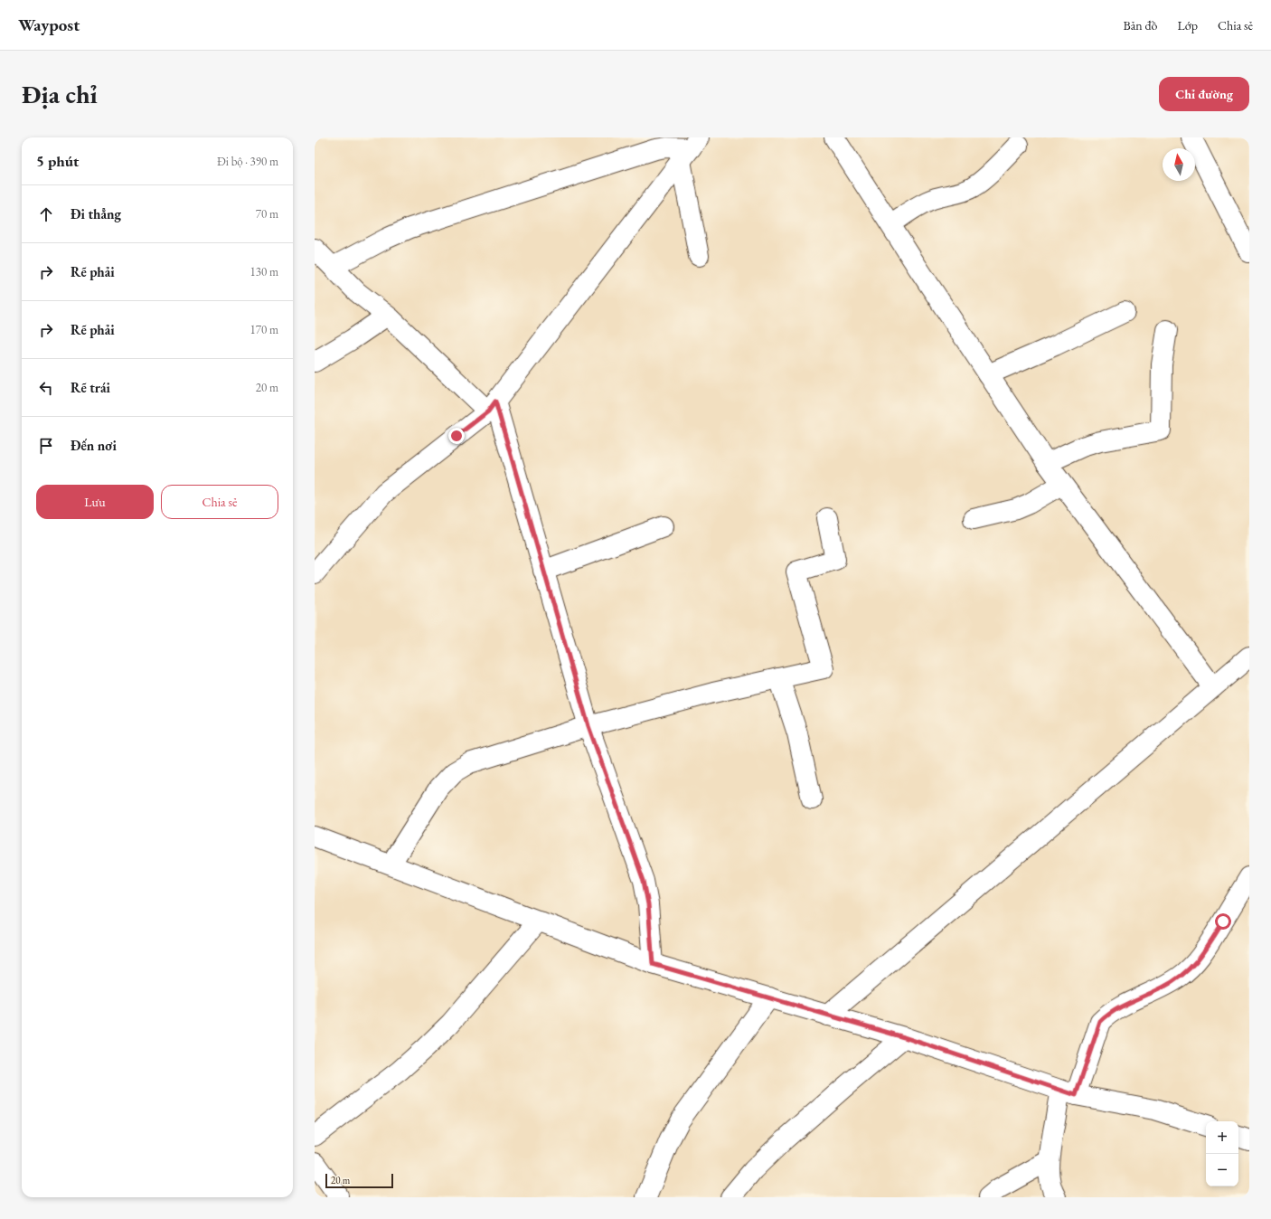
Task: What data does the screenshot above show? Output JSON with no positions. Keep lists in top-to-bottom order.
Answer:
{
  "scale_bar": "20 m",
  "north": "top",
  "page": {
    "header": "Waypost",
    "nav": ["Bản đồ", "Lớp", "Chia sẻ"],
    "buttons": [
      "Chỉ đường",
      ["Lưu", "Chia sẻ"]
    ],
    "title": "Địa chỉ",
    "heading": ["5 phút", "Đi bộ · 390 m"],
    "list": [
      ["Đi thẳng", "70 m"],
      ["Rẽ phải", "130 m"],
      ["Rẽ phải", "170 m"],
      ["Rẽ trái", "20 m"],
      "Đến nơi"
    ],
    "map_buttons": ["+", "−"],
    "scale": "20 m"
  }
}
